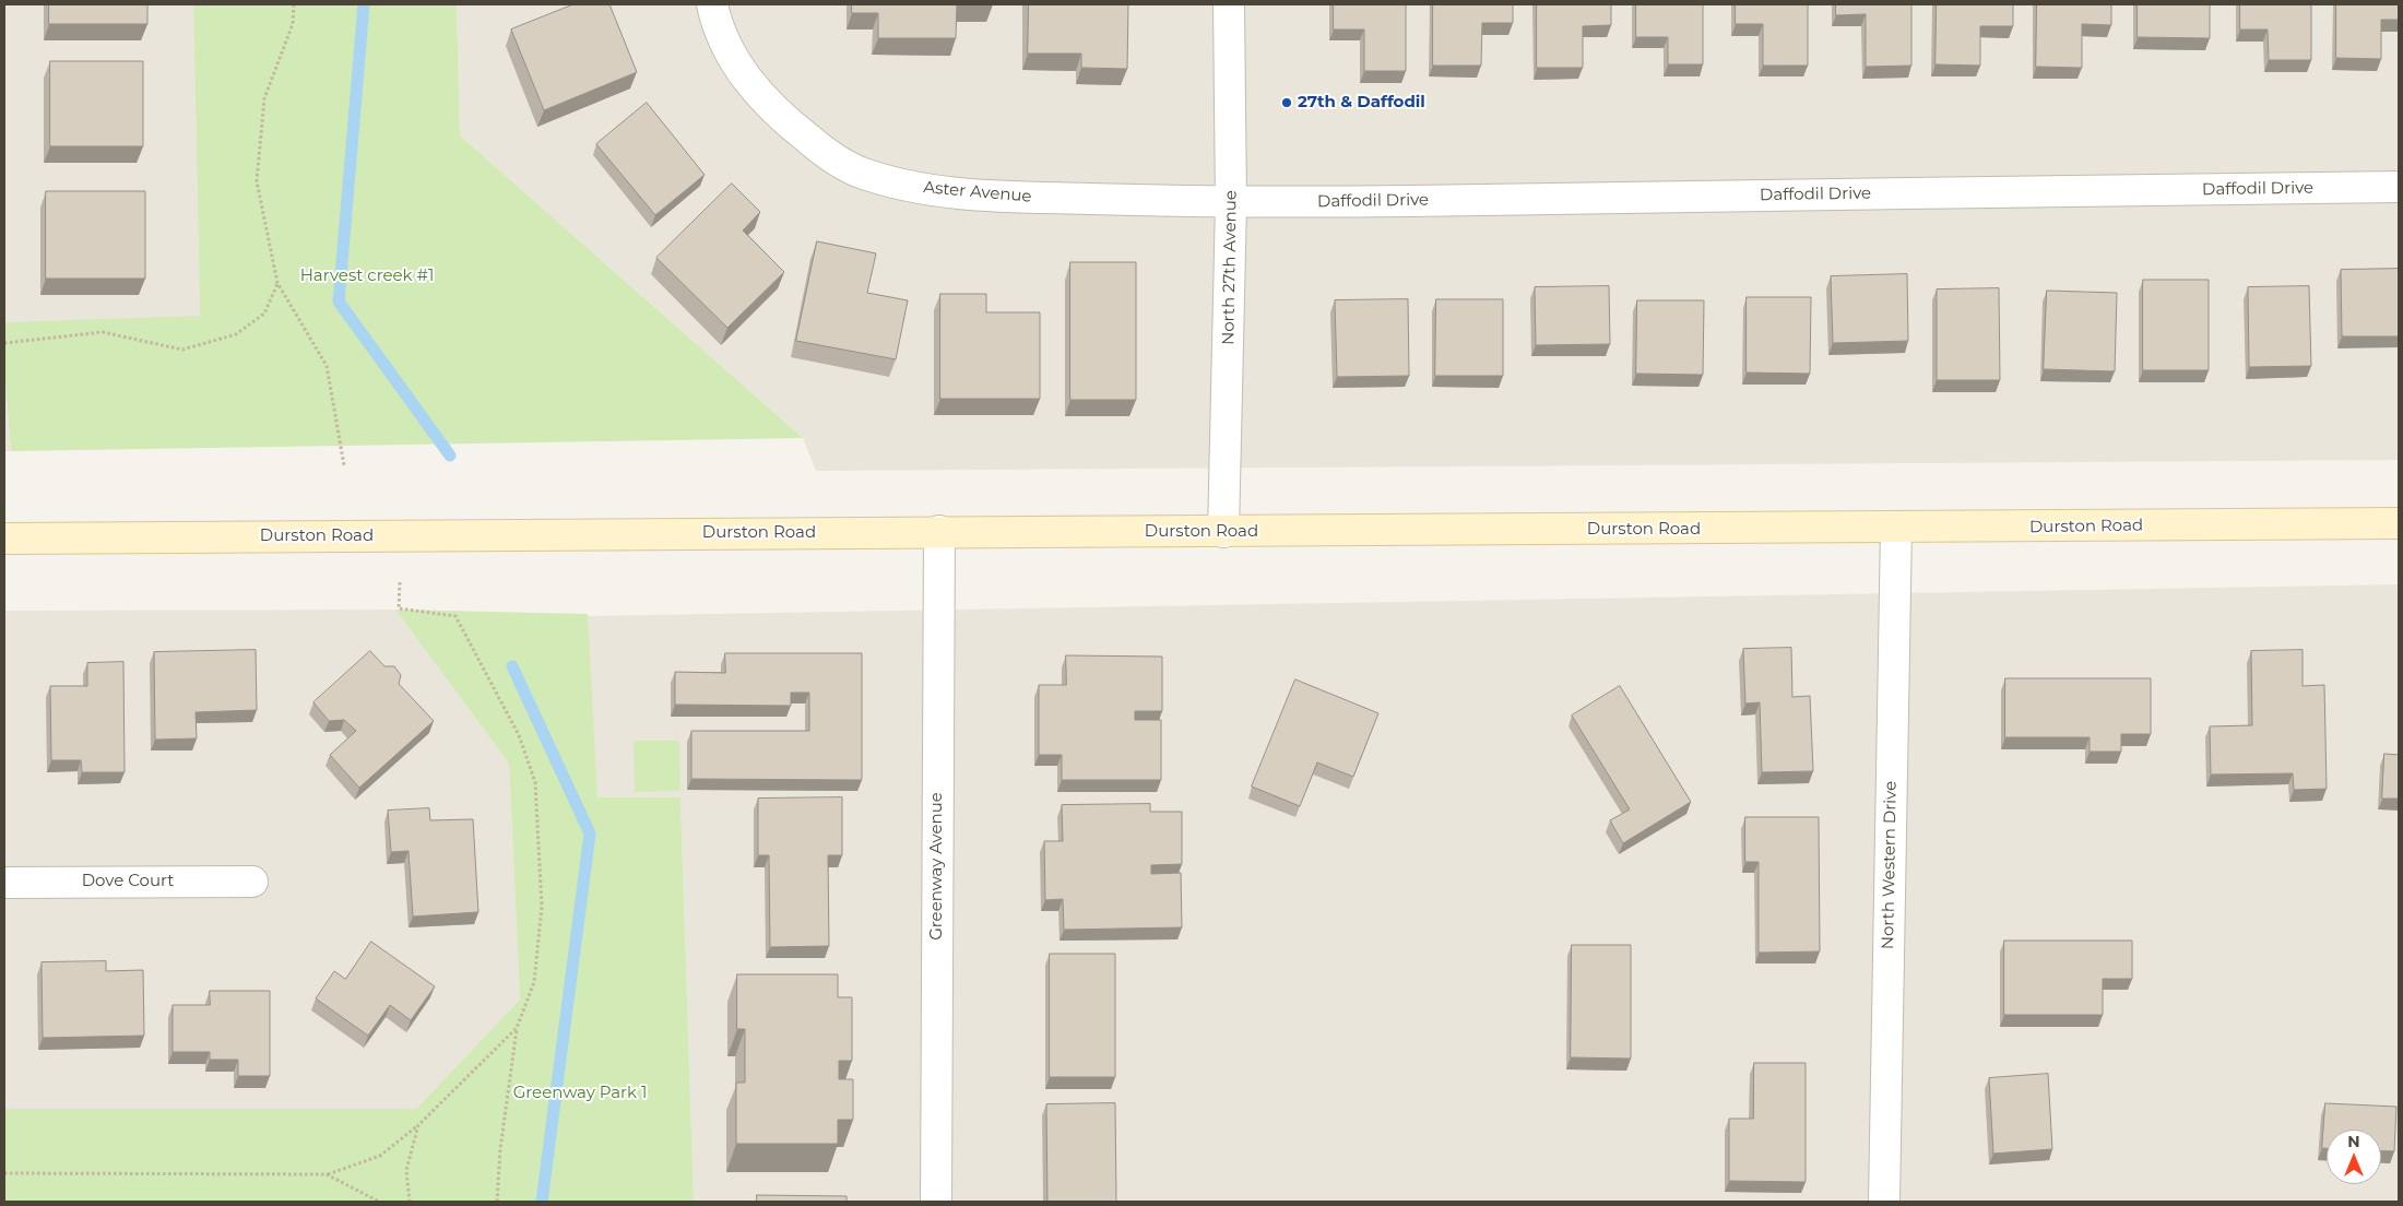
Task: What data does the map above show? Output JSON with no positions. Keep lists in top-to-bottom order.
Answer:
{
  "streets": {
    "main road": ["Durston Road"],
    "street": [
      "Daffodil Drive",
      "Aster Avenue",
      "North 27th Avenue",
      "North Western Drive",
      "Greenway Avenue",
      "Dove Court"
    ]
  },
  "crossings": [
    ["Daffodil Drive", "Aster Avenue"],
    ["Daffodil Drive", "North 27th Avenue"],
    ["Aster Avenue", "North 27th Avenue"],
    ["North 27th Avenue", "Durston Road"],
    ["Durston Road", "North Western Drive"],
    ["Durston Road", "Greenway Avenue"]
  ],
  "parks": ["Harvest creek #1", "Greenway Park 1"],
  "places": ["27th & Daffodil"],
  "north": "top"
}
